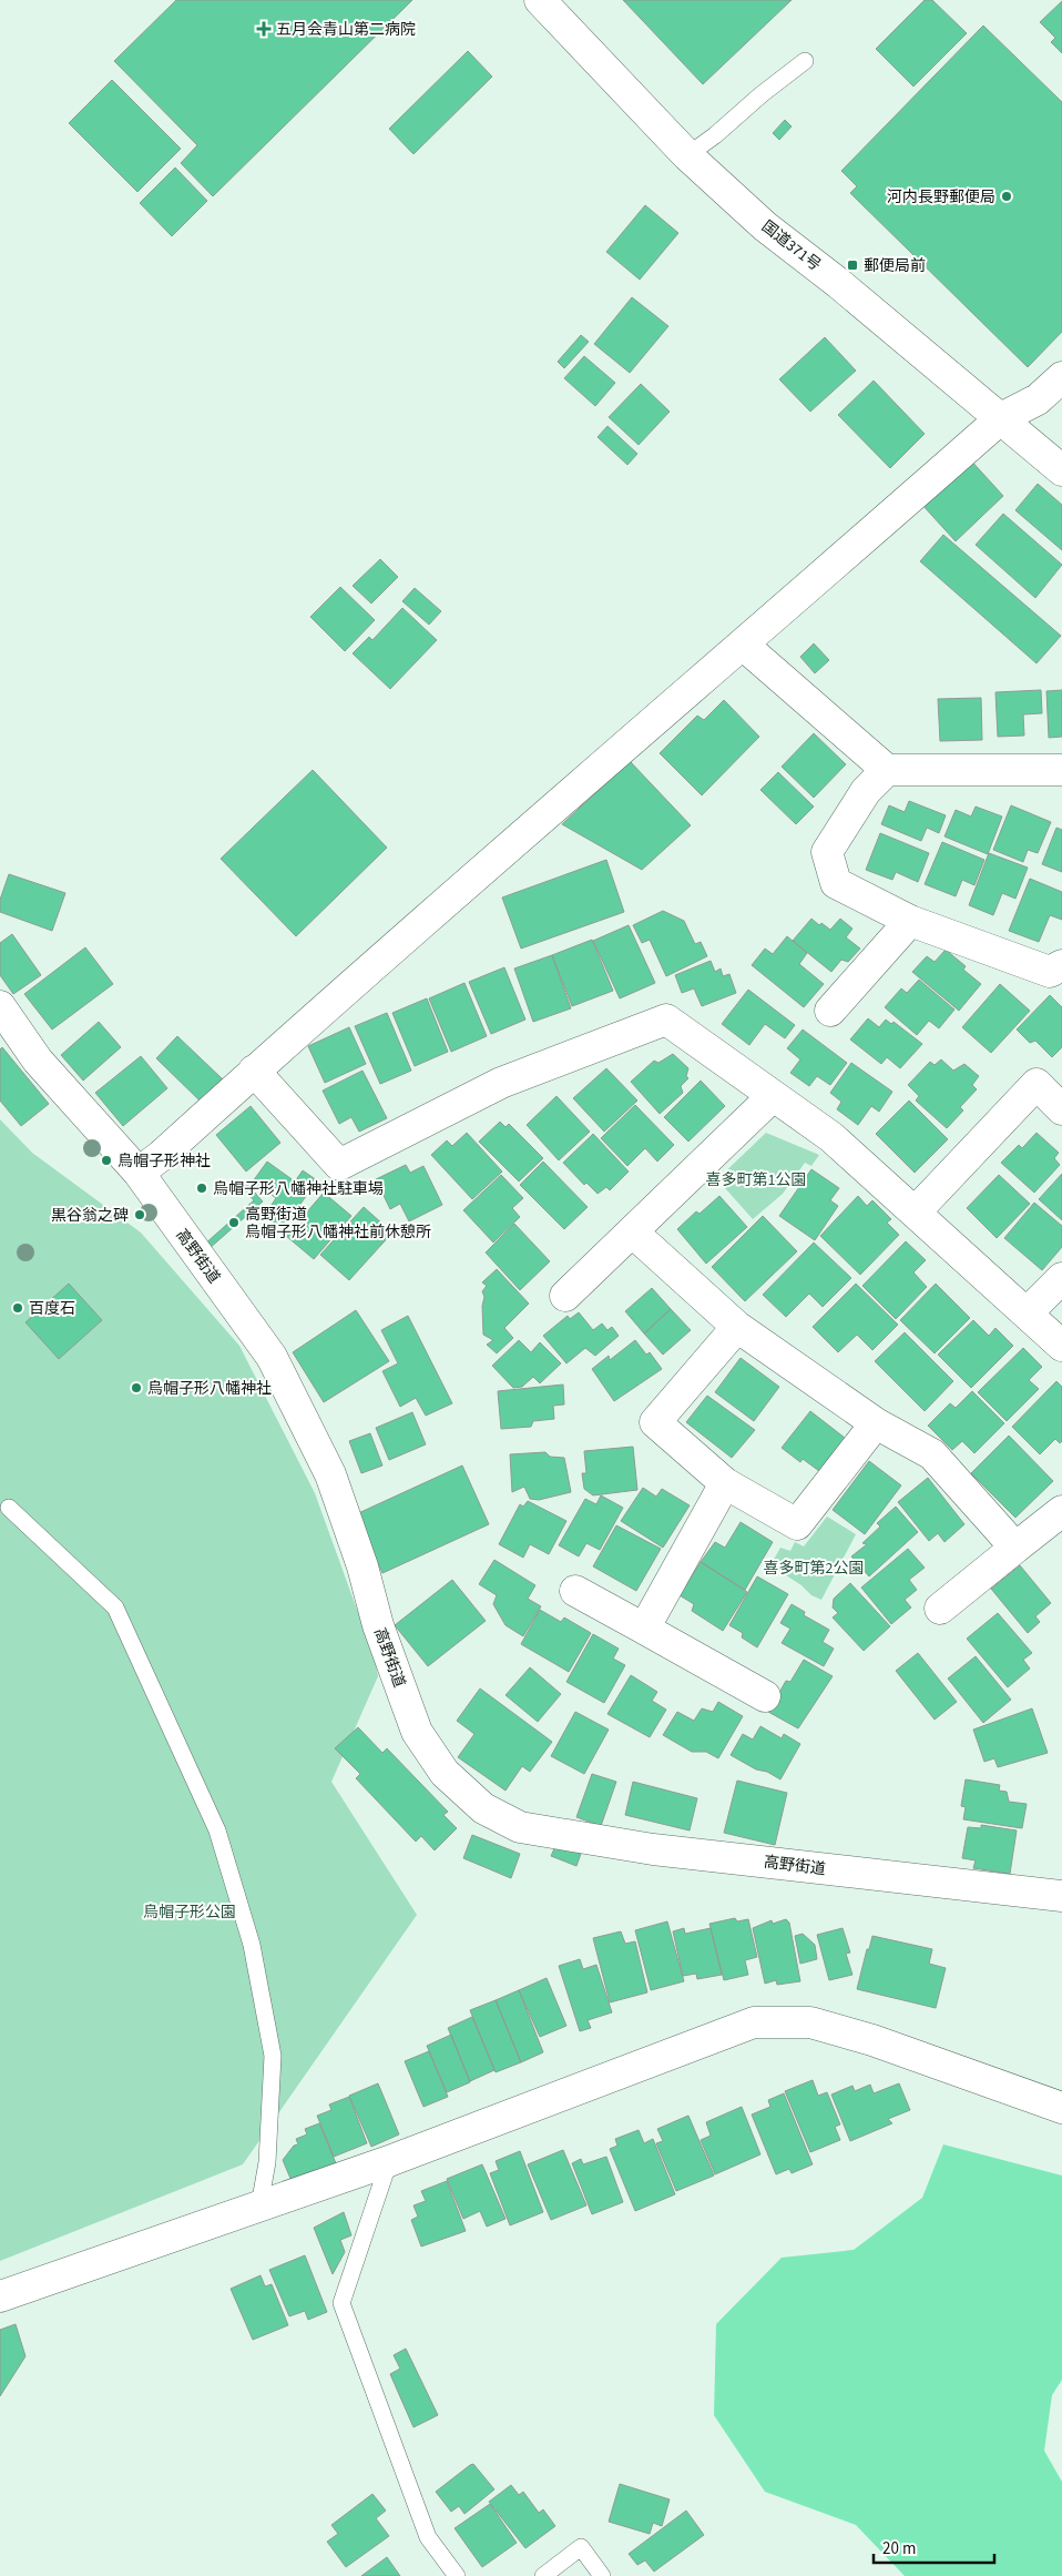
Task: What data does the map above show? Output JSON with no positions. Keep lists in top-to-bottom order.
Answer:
{
  "streets": {
    "main road": ["国道371号", "高野街道"]
  },
  "parks": ["喜多町第1公園", "喜多町第2公園", "烏帽子形公園"],
  "places": {
    "health": ["五月会青山第二病院"],
    "other": [
      "河内長野郵便局",
      "烏帽子形神社",
      "烏帽子形八幡神社駐車場",
      "黒谷翁之碑",
      "高野街道 烏帽子形八幡神社前休憩所",
      "百度石",
      "烏帽子形八幡神社"
    ],
    "transit": ["郵便局前"]
  },
  "scale_bar": "20 m"
}
